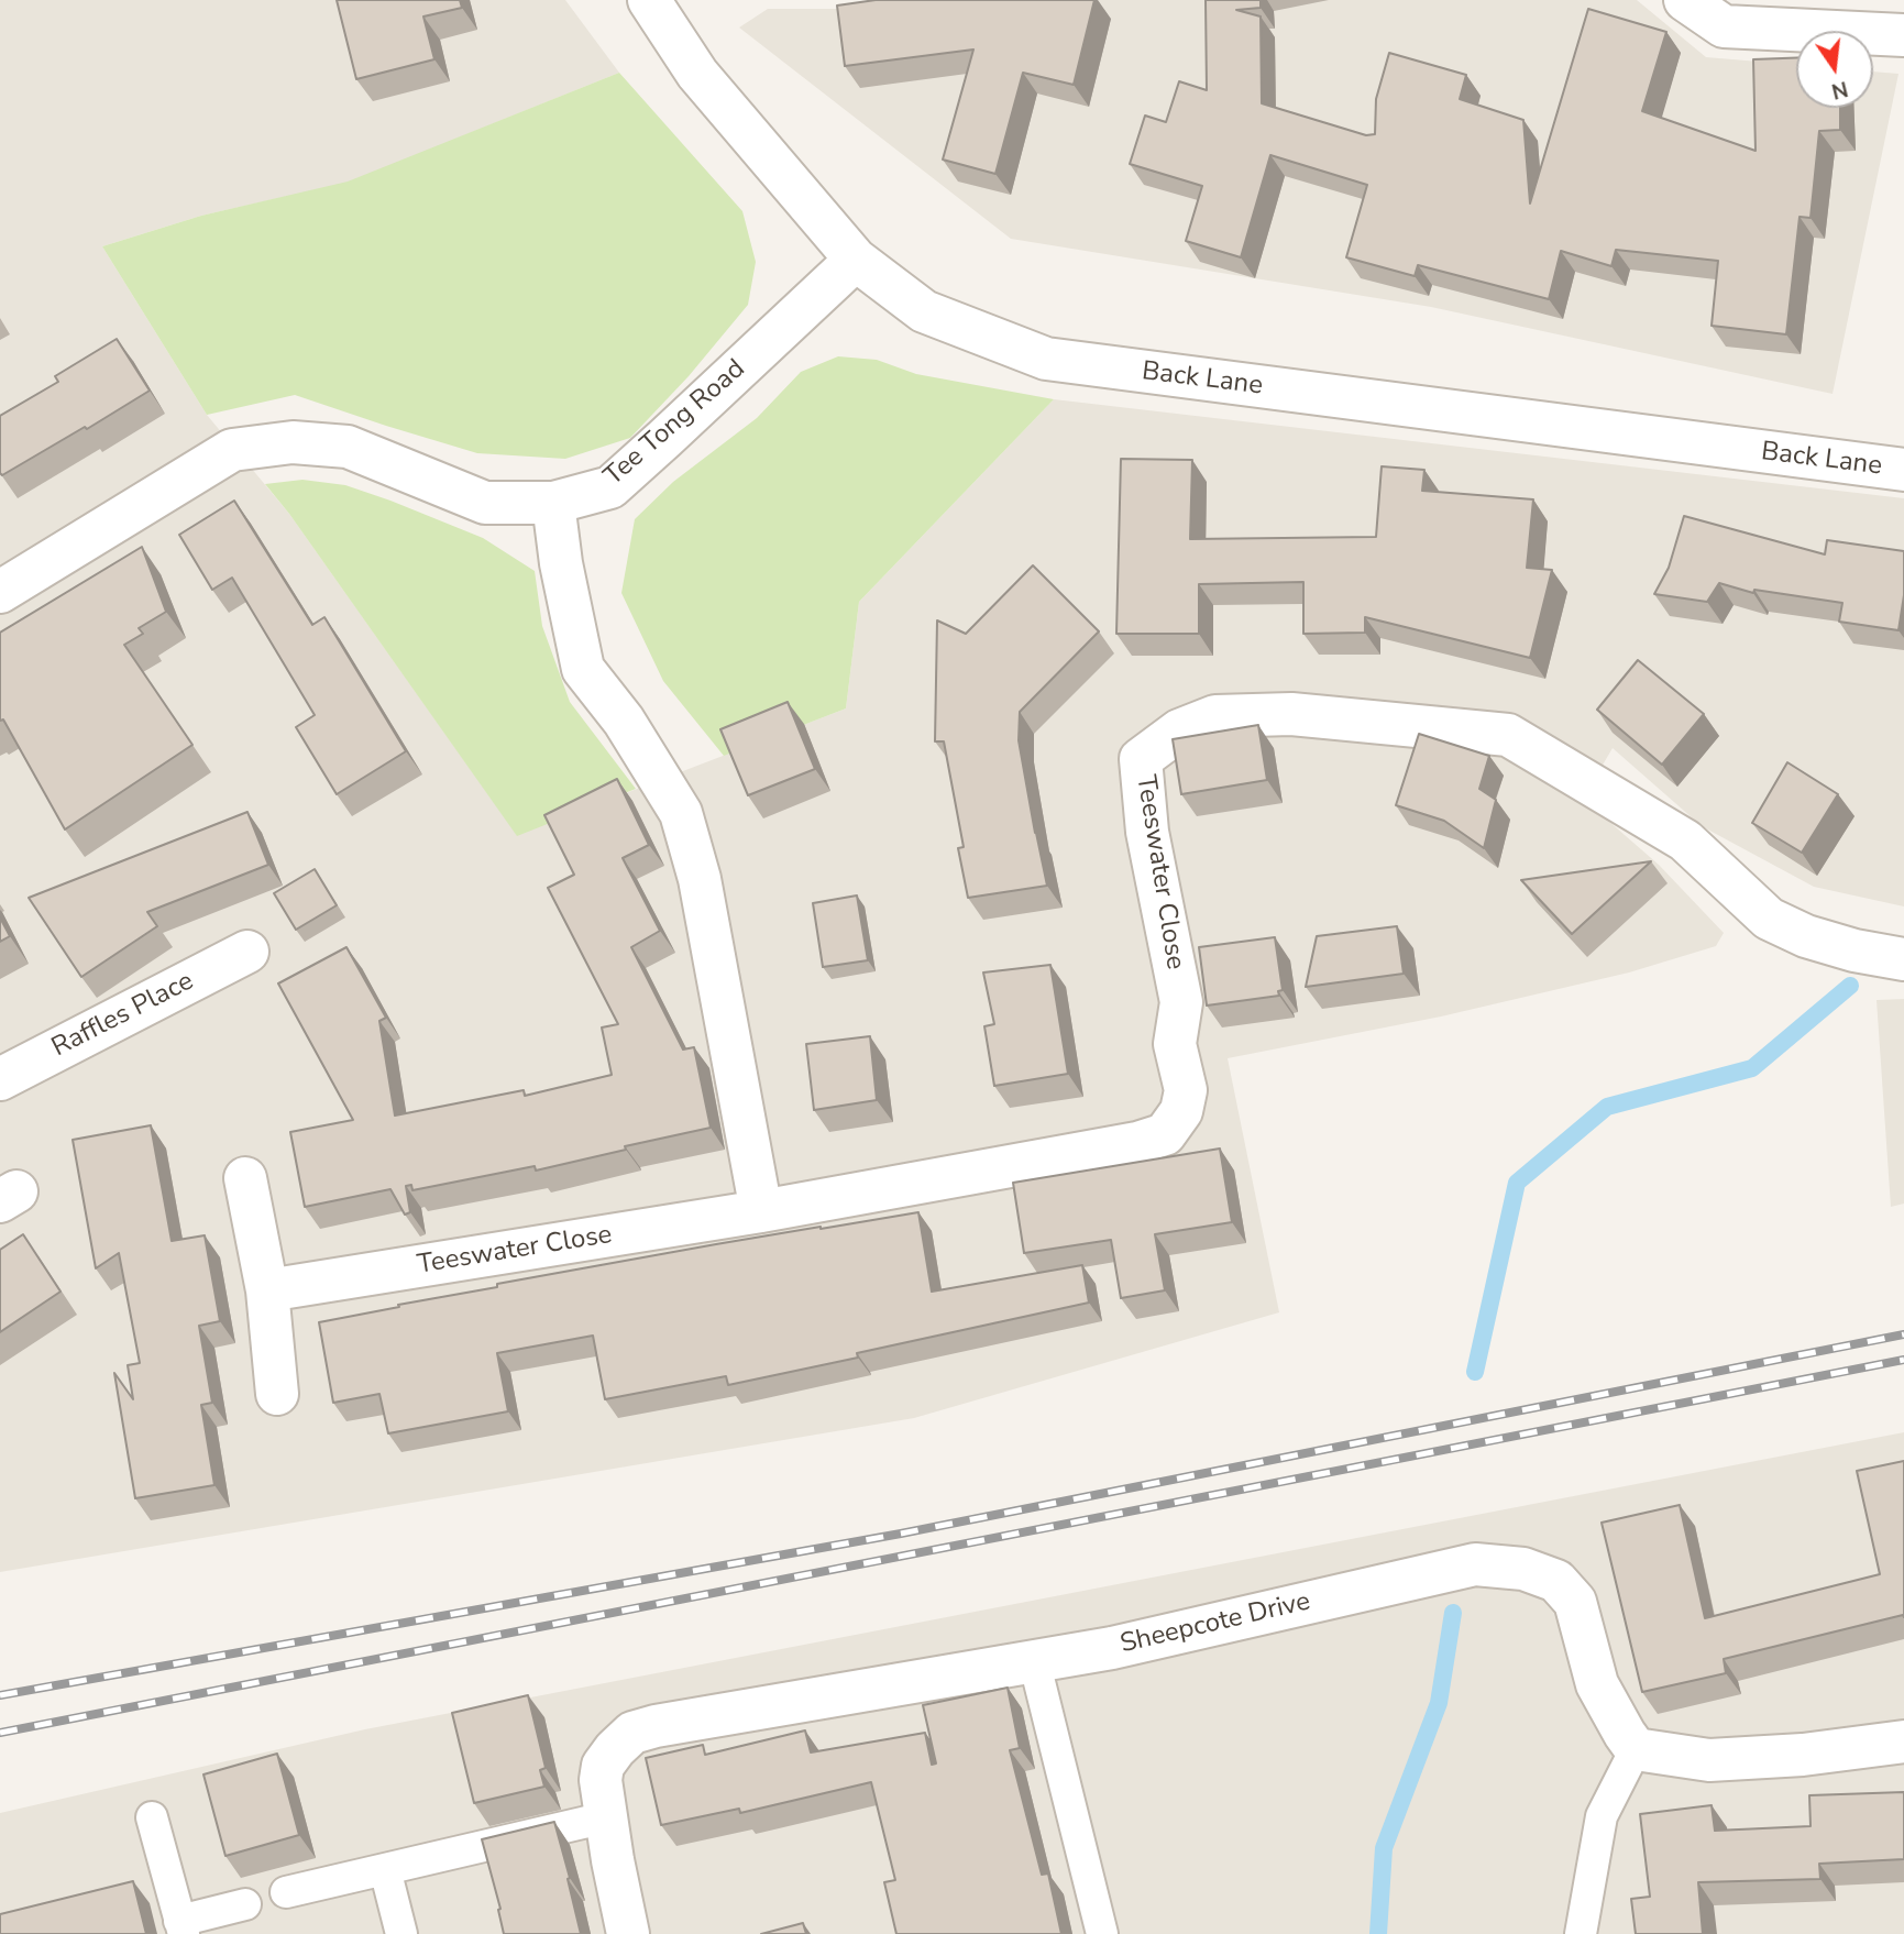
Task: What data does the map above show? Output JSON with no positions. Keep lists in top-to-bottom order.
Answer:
{
  "streets": {
    "street": [
      "Back Lane",
      "Tee Tong Road",
      "Teeswater Close",
      "Raffles Place",
      "Sheepcote Drive"
    ]
  },
  "crossings": [
    ["Back Lane", "Tee Tong Road"]
  ],
  "north": "bottom"
}
